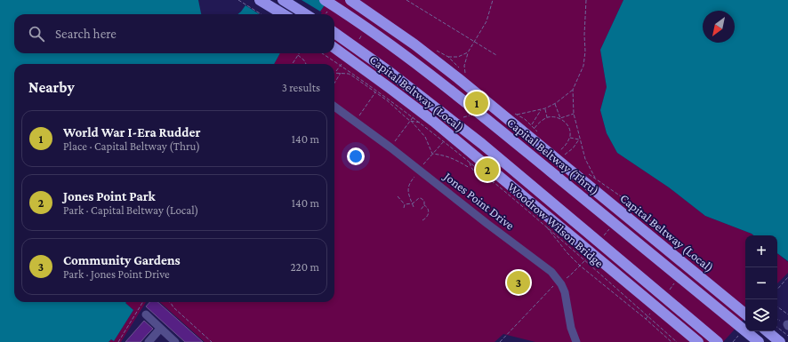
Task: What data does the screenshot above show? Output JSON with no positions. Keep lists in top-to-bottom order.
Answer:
{
  "streets": {
    "highway": ["Capital Beltway (Local)", "Capital Beltway (Thru)"],
    "street": ["Jones Point Drive"],
    "path": ["Woodrow Wilson Bridge"]
  },
  "north": "bottom left",
  "page": {
    "search": "Search here",
    "heading": ["Nearby", "3 results"],
    "pins": ["1", "2", "3"],
    "list": [
      {
        "mark": "1",
        "name": "World War I-Era Rudder",
        "note": "Place · Capital Beltway (Thru)",
        "value": "140 m"
      },
      {
        "mark": "2",
        "name": "Jones Point Park",
        "note": "Park · Capital Beltway (Local)",
        "value": "140 m"
      },
      {
        "mark": "3",
        "name": "Community Gardens",
        "note": "Park · Jones Point Drive",
        "value": "220 m"
      }
    ],
    "map_buttons": ["+", "−"]
  }
}
